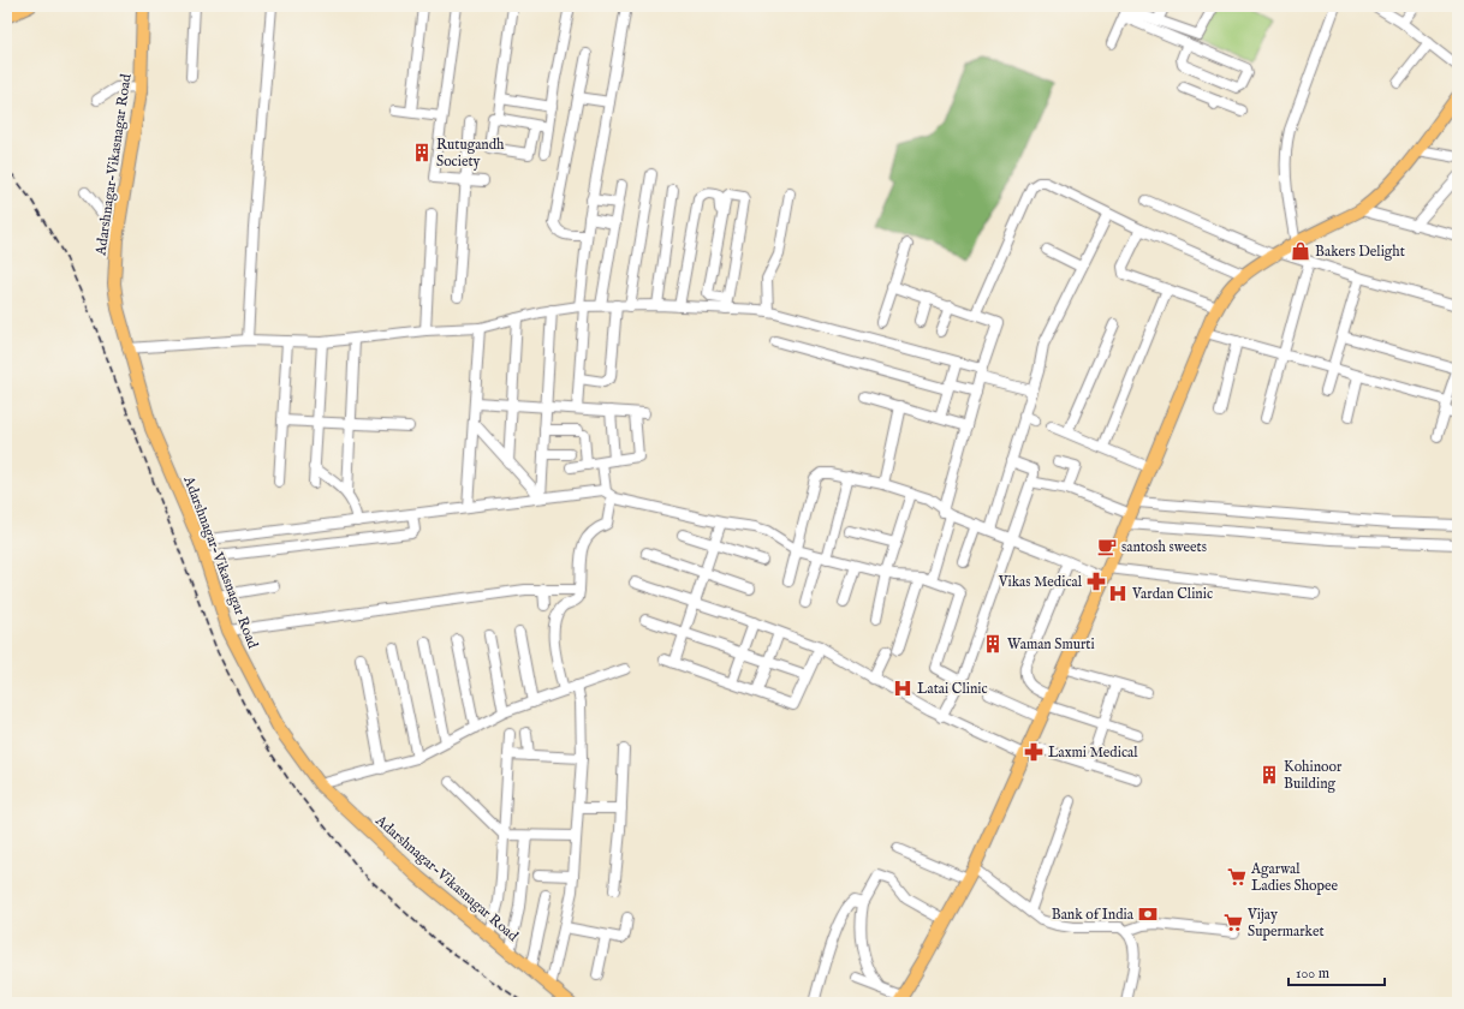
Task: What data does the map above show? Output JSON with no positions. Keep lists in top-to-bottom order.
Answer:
{
  "streets": {
    "main road": ["Adarshnagar-Vikasnagar Road"]
  },
  "places": {
    "building": ["Rutugandh Society", "Waman Smurti", "Kohinoor Building"],
    "shop": ["Bakers Delight"],
    "cafe": ["santosh sweets"],
    "pharmacy": ["Vikas Medical", "Laxmi Medical"],
    "hospital": ["Vardan Clinic", "Latai Clinic"],
    "supermarket": ["Agarwal Ladies Shopee", "Vijay Supermarket"],
    "bank": ["Bank of India"]
  },
  "scale_bar": "100 m"
}
